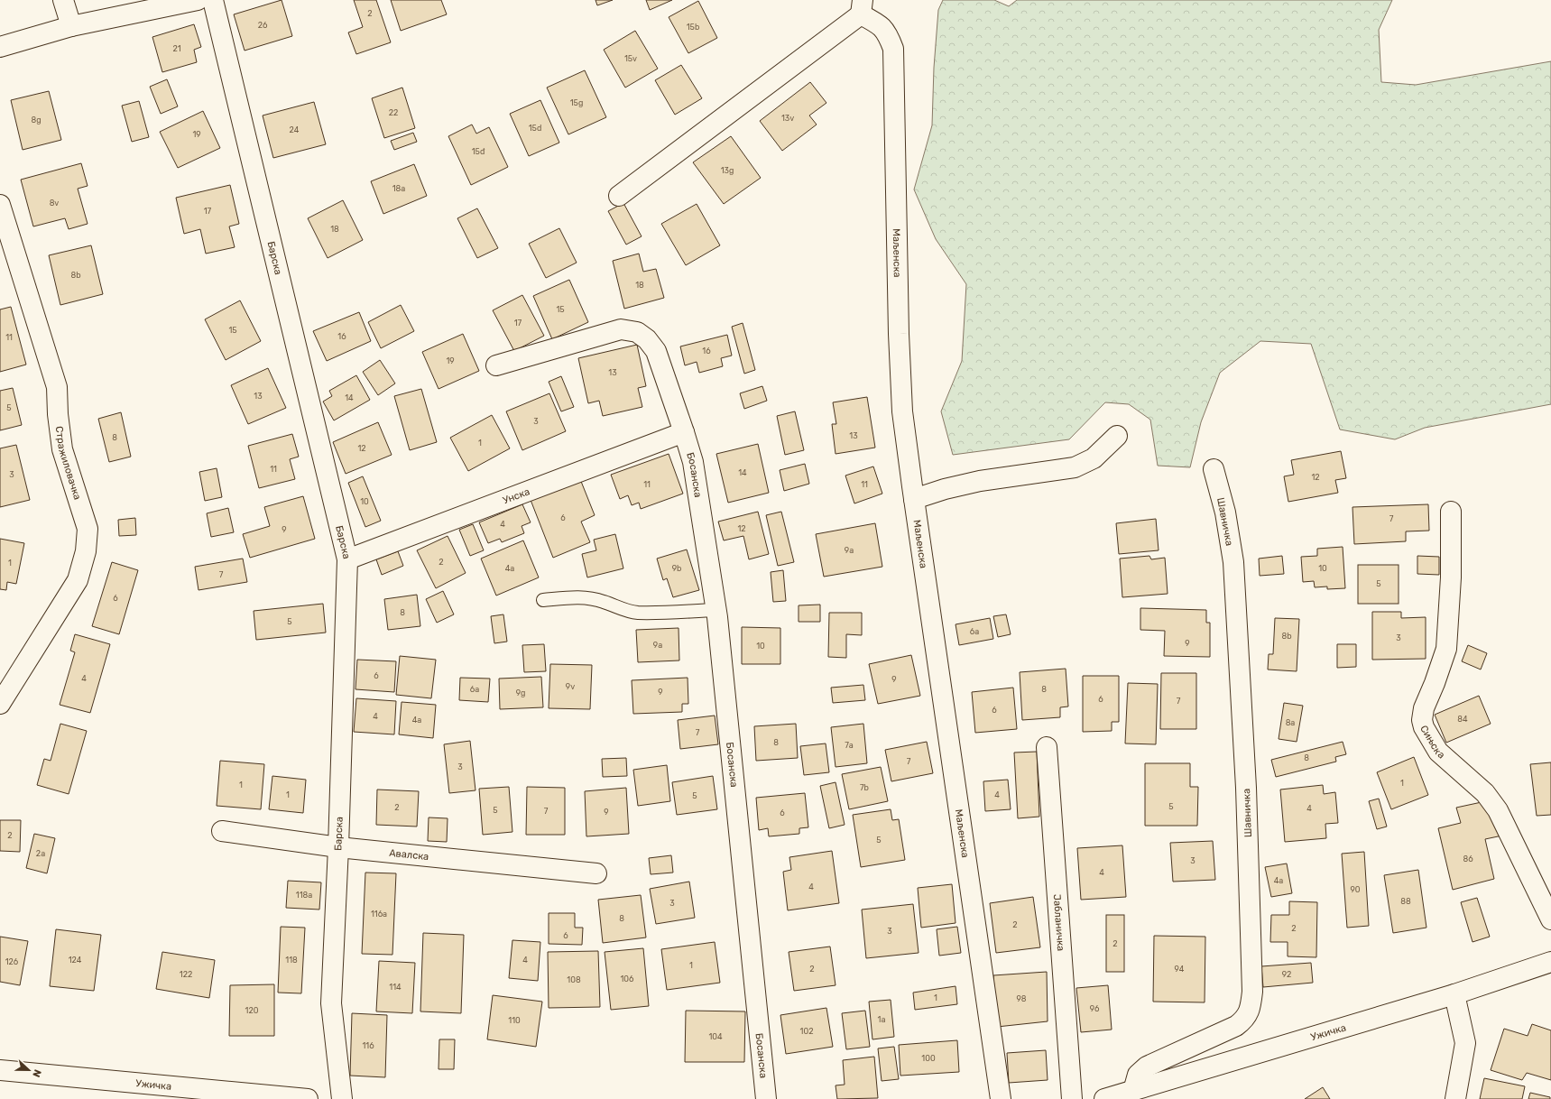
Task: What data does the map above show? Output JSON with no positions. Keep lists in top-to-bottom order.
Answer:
{
  "streets": {
    "street": [
      "Маљенска",
      "Барска",
      "Стражиловачка",
      "Босанска",
      "Унска",
      "Шавничка",
      "Сињска",
      "Авалска",
      "Јабланичка",
      "Ужичка"
    ]
  },
  "crossings": [
    ["Барска", "Унска"],
    ["Барска", "Авалска"],
    ["Босанска", "Унска"],
    ["Шавничка", "Ужичка"]
  ],
  "house_numbers": [
    "2",
    "26",
    "15b",
    "21",
    "15v",
    "15g",
    "22",
    "13v",
    "8g",
    "15d",
    "24",
    "19",
    "15đ",
    "13g",
    "18a",
    "8v",
    "17",
    "18",
    "8b",
    "18",
    "15",
    "17",
    "15",
    "16",
    "11",
    "16",
    "19",
    "13",
    "13",
    "14",
    "5",
    "3",
    "13",
    "8",
    "1",
    "12",
    "11",
    "14",
    "3",
    "12",
    "11",
    "11",
    "10",
    "6",
    "7",
    "4",
    "12",
    "9",
    "9a",
    "2",
    "1",
    "4a",
    "9b",
    "10",
    "7",
    "5",
    "6",
    "8",
    "5",
    "6a",
    "8b",
    "3",
    "9",
    "9a",
    "10",
    "6",
    "4",
    "9",
    "9v",
    "6a",
    "8",
    "9",
    "9g",
    "6",
    "7",
    "6",
    "4",
    "84",
    "4a",
    "8a",
    "7",
    "8",
    "7a",
    "8",
    "7",
    "3",
    "1",
    "1",
    "7b",
    "1",
    "4",
    "5",
    "5",
    "2",
    "4",
    "5",
    "7",
    "9",
    "6",
    "2",
    "5",
    "2a",
    "86",
    "3",
    "4",
    "4a",
    "4",
    "90",
    "118a",
    "88",
    "3",
    "116a",
    "8",
    "2",
    "2",
    "3",
    "6",
    "2",
    "124",
    "118",
    "4",
    "126",
    "1",
    "2",
    "94",
    "122",
    "92",
    "106",
    "108",
    "114",
    "1",
    "98",
    "96",
    "120",
    "1a",
    "110",
    "102",
    "104",
    "116",
    "100"
  ],
  "north": "right"
}
